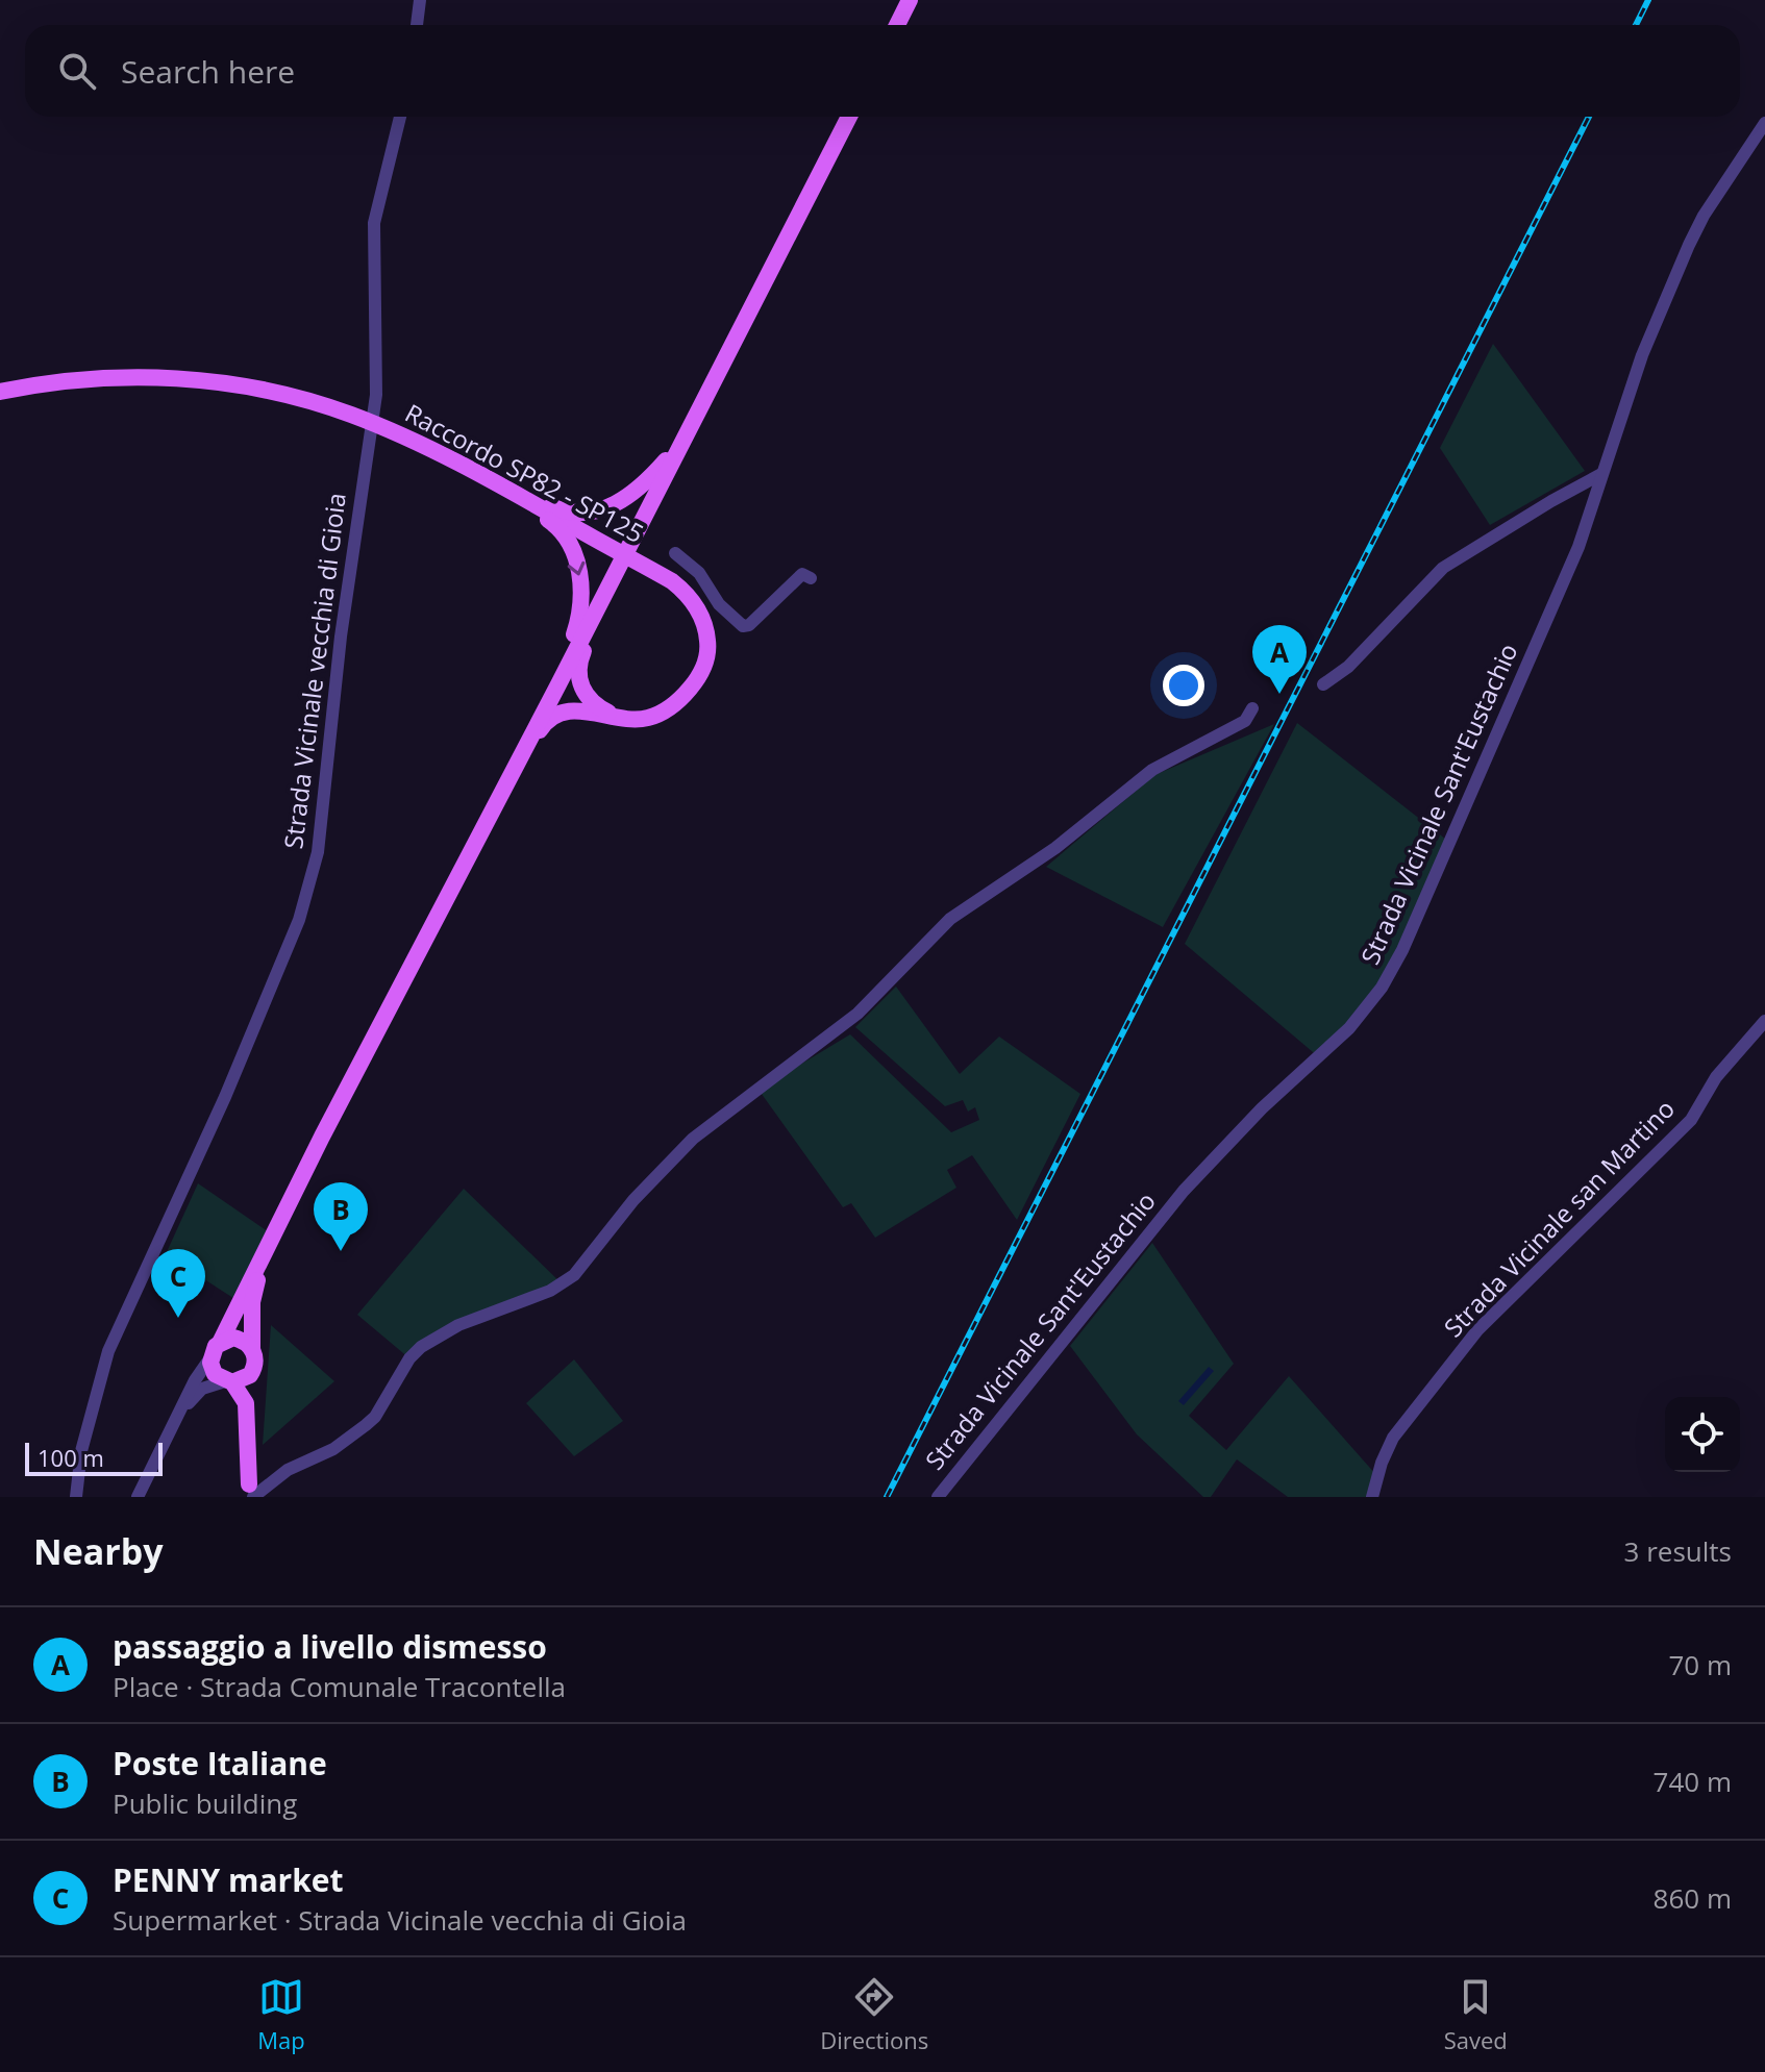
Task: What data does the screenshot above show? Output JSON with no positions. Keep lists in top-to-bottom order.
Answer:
{
  "streets": {
    "main road": ["Raccordo SP82 - SP125"],
    "street": ["Strada Vicinale vecchia di Gioia", "Strada Vicinale Sant'Eustachio", "Strada Vicinale san Martino"]
  },
  "scale_bar": "100 m",
  "page": {
    "search": "Search here",
    "pins": ["A", "B", "C"],
    "scale": "100 m",
    "heading": ["Nearby", "3 results"],
    "list": [
      {
        "mark": "A",
        "name": "passaggio a livello dismesso",
        "note": "Place · Strada Comunale Tracontella",
        "value": "70 m"
      },
      {
        "mark": "B",
        "name": "Poste Italiane",
        "note": "Public building",
        "value": "740 m"
      },
      {
        "mark": "C",
        "name": "PENNY market",
        "note": "Supermarket · Strada Vicinale vecchia di Gioia",
        "value": "860 m"
      }
    ],
    "nav": ["Map", "Directions", "Saved"]
  }
}
